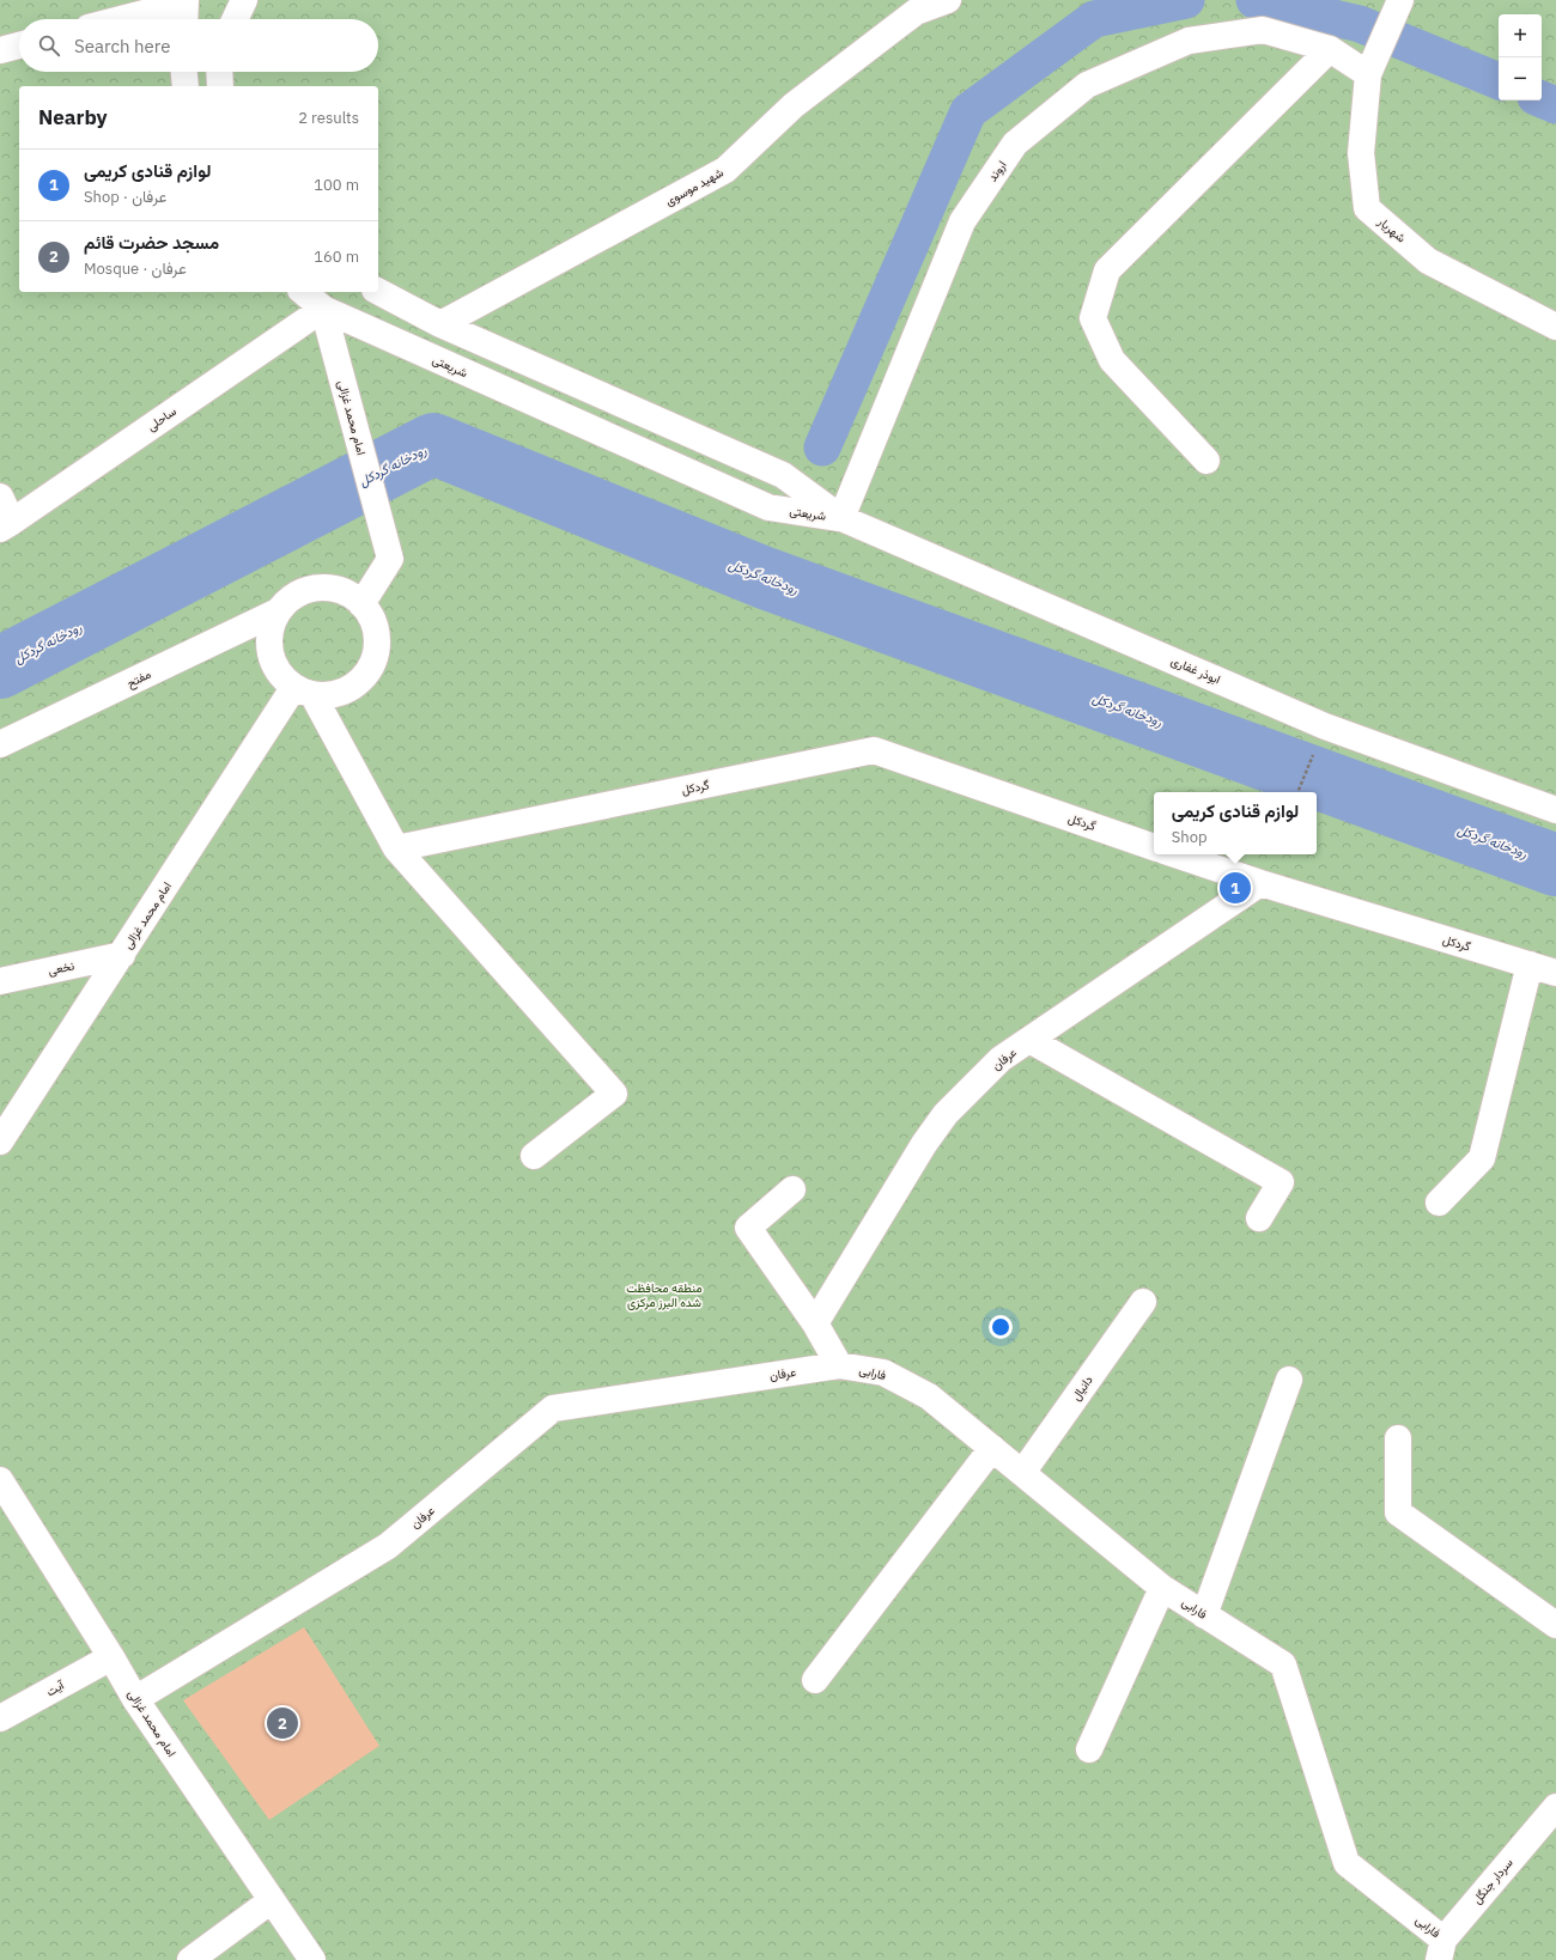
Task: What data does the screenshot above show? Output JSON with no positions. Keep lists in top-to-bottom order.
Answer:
{
  "streets": {
    "street": [
      "اروند",
      "شهید موسوی",
      "شهریار",
      "شریعتی",
      "امام محمد غزالی",
      "ساحلی",
      "ابوذر غفاری",
      "مفتح",
      "گردکل",
      "نخعی",
      "عرفان",
      "فارابی",
      "دانیال",
      "آیت",
      "سردار جنگل"
    ]
  },
  "crossings": [
    ["اروند", "شهریار"],
    ["اروند", "شریعتی"],
    ["اروند", "ابوذر غفاری"],
    ["شهید موسوی", "شریعتی"],
    ["شریعتی", "امام محمد غزالی"],
    ["شریعتی", "ساحلی"],
    ["شریعتی", "ابوذر غفاری"],
    ["امام محمد غزالی", "ساحلی"],
    ["امام محمد غزالی", "مفتح"],
    ["امام محمد غزالی", "نخعی"],
    ["امام محمد غزالی", "عرفان"],
    ["امام محمد غزالی", "آیت"],
    ["گردکل", "عرفان"],
    ["عرفان", "فارابی"],
    ["فارابی", "دانیال"],
    ["فارابی", "سردار جنگل"]
  ],
  "water": ["رودخانه گردکل"],
  "parks": ["منطقه محافظت شده البرز مرکزی"],
  "page": {
    "map_buttons": ["+", "−"],
    "search": "Search here",
    "heading": ["Nearby", "2 results"],
    "list": [
      {
        "mark": "1",
        "name": "لوازم قنادی کریمی",
        "note": "Shop · عرفان",
        "value": "100 m"
      },
      {
        "mark": "2",
        "name": "مسجد حضرت قائم",
        "note": "Mosque · عرفان",
        "value": "160 m"
      }
    ],
    "popup": ["لوازم قنادی کریمی", "Shop"],
    "pins": ["1", "2"]
  }
}
